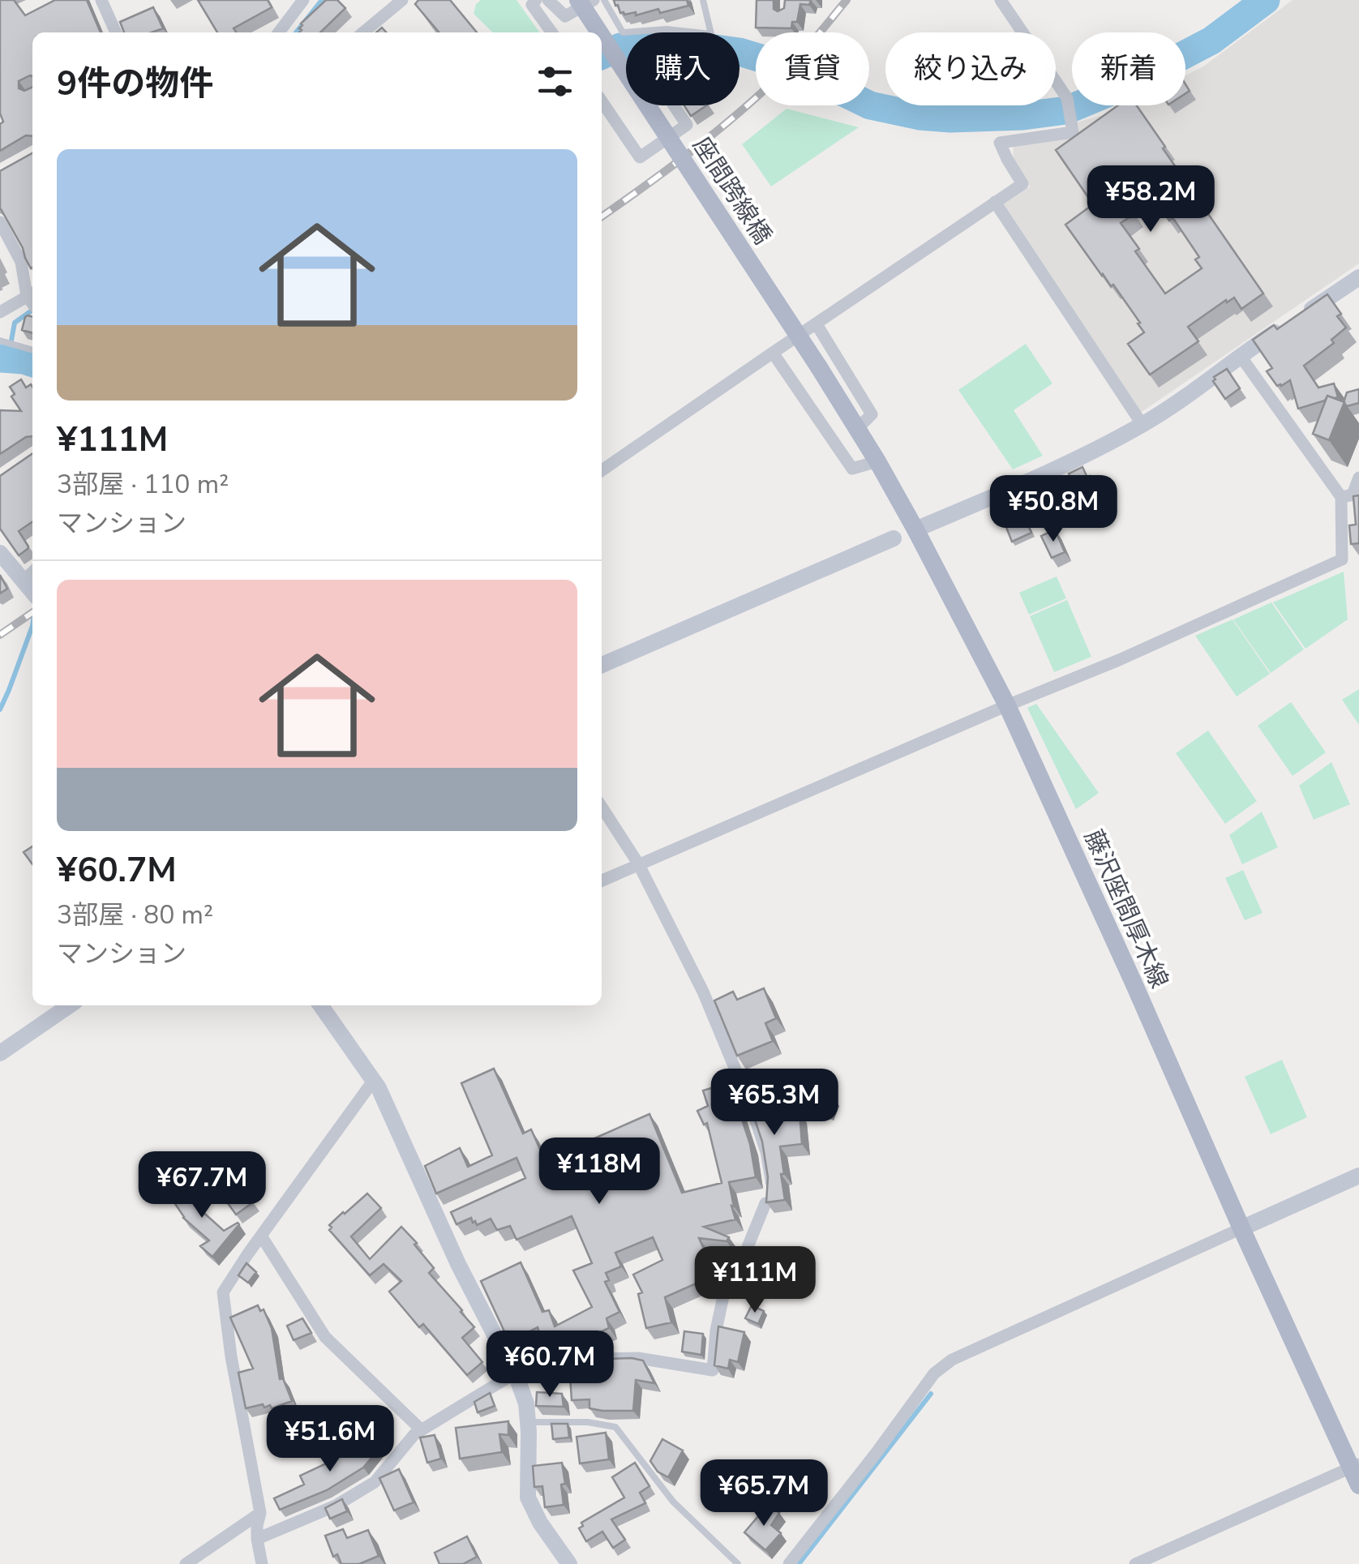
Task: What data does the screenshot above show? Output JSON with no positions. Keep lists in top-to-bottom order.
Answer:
{
  "streets": {
    "main road": ["座間跨線橋", "藤沢座間厚木線"]
  },
  "crossings": [
    ["座間跨線橋", "藤沢座間厚木線"]
  ],
  "page": {
    "chip": [
      "購入",
      "賃貸",
      "絞り込み",
      "新着"
    ],
    "heading": "9件の物件",
    "list": [
      {
        "name": "¥111M",
        "note": "3部屋 · 110 m² · マンション"
      },
      {
        "name": "¥60.7M",
        "note": "3部屋 · 80 m² · マンション"
      }
    ],
    "price": [
      "¥58.2M",
      "¥50.8M",
      "¥65.3M",
      "¥118M",
      "¥67.7M",
      "¥111M",
      "¥60.7M",
      "¥51.6M",
      "¥65.7M"
    ]
  }
}
